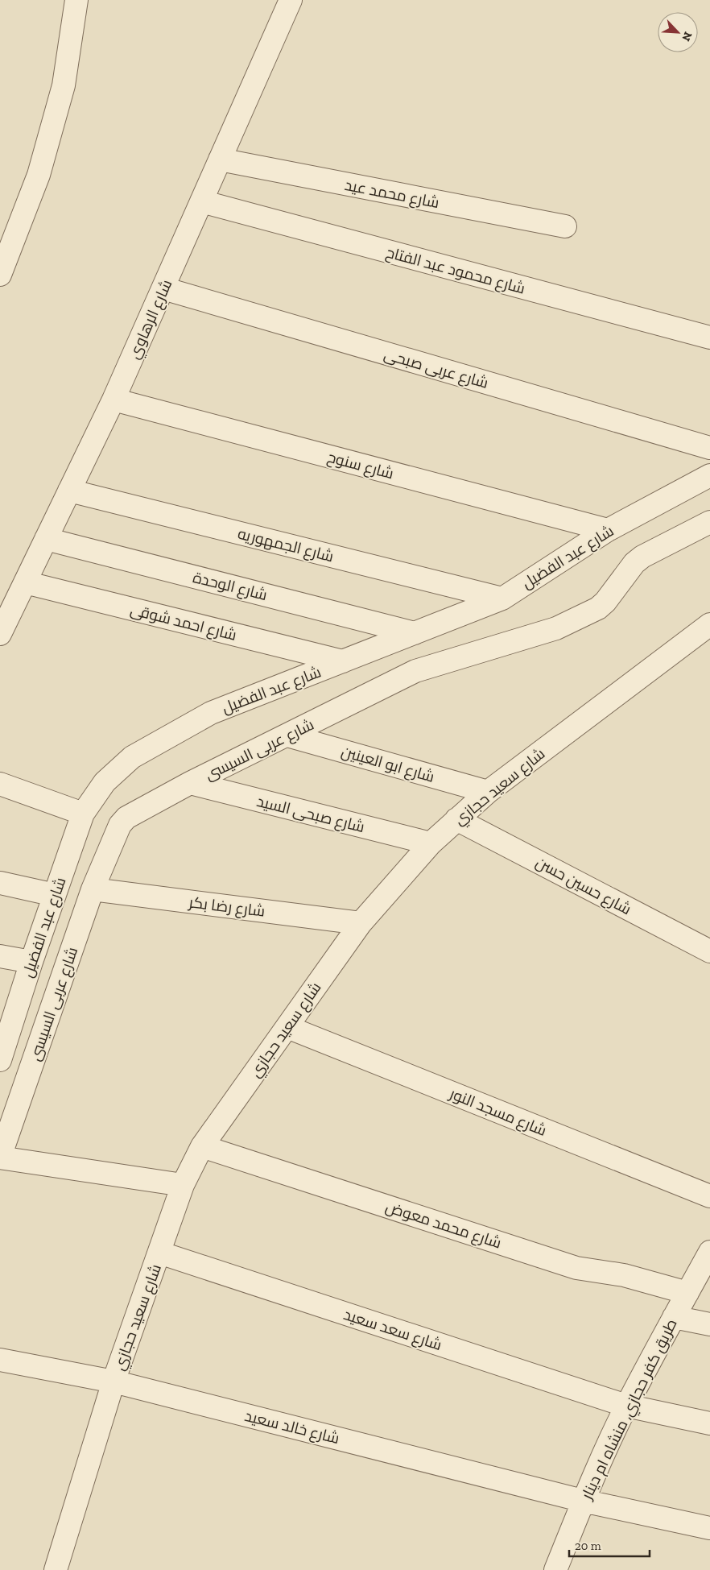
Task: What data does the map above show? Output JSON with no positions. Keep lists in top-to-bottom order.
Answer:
{
  "streets": {
    "street": [
      "شارع محمد عيد",
      "شارع محمود عبد الفتاح",
      "شارع الرهاوي",
      "شارع عربى صبحى",
      "شارع سنوح",
      "شارع الجمهوريه",
      "شارع عبد الفضيل",
      "شارع الوحدة",
      "شارع احمد شوقى",
      "شارع عربى السيسى",
      "شارع ابو العينين",
      "شارع سعيد حجازي",
      "شارع صبحى السيد",
      "شارع حسين حسن",
      "شارع رضا بكر",
      "شارع مسجد النور",
      "شارع محمد معوض",
      "شارع سعد سعيد",
      "طريق كفر حجازي, منشاه ام دينار",
      "شارع خالد سعيد"
    ]
  },
  "crossings": [
    ["شارع محمد عيد", "شارع الرهاوي"],
    ["شارع محمود عبد الفتاح", "شارع الرهاوي"],
    ["شارع الرهاوي", "شارع عربى صبحى"],
    ["شارع الرهاوي", "شارع سنوح"],
    ["شارع الرهاوي", "شارع الجمهوريه"],
    ["شارع الرهاوي", "شارع الوحدة"],
    ["شارع الرهاوي", "شارع احمد شوقى"],
    ["شارع سنوح", "شارع عبد الفضيل"],
    ["شارع الجمهوريه", "شارع عبد الفضيل"],
    ["شارع عبد الفضيل", "شارع الوحدة"],
    ["شارع عبد الفضيل", "شارع احمد شوقى"],
    ["شارع عربى السيسى", "شارع ابو العينين"],
    ["شارع عربى السيسى", "شارع صبحى السيد"],
    ["شارع عربى السيسى", "شارع رضا بكر"],
    ["شارع ابو العينين", "شارع سعيد حجازي"],
    ["شارع سعيد حجازي", "شارع صبحى السيد"],
    ["شارع سعيد حجازي", "شارع حسين حسن"],
    ["شارع سعيد حجازي", "شارع رضا بكر"],
    ["شارع سعيد حجازي", "شارع مسجد النور"],
    ["شارع سعيد حجازي", "شارع محمد معوض"],
    ["شارع سعيد حجازي", "شارع سعد سعيد"],
    ["شارع سعيد حجازي", "شارع خالد سعيد"],
    ["شارع محمد معوض", "طريق كفر حجازي, منشاه ام دينار"],
    ["شارع سعد سعيد", "طريق كفر حجازي, منشاه ام دينار"],
    ["طريق كفر حجازي, منشاه ام دينار", "شارع خالد سعيد"]
  ],
  "scale_bar": "20 m",
  "north": "bottom right"
}
